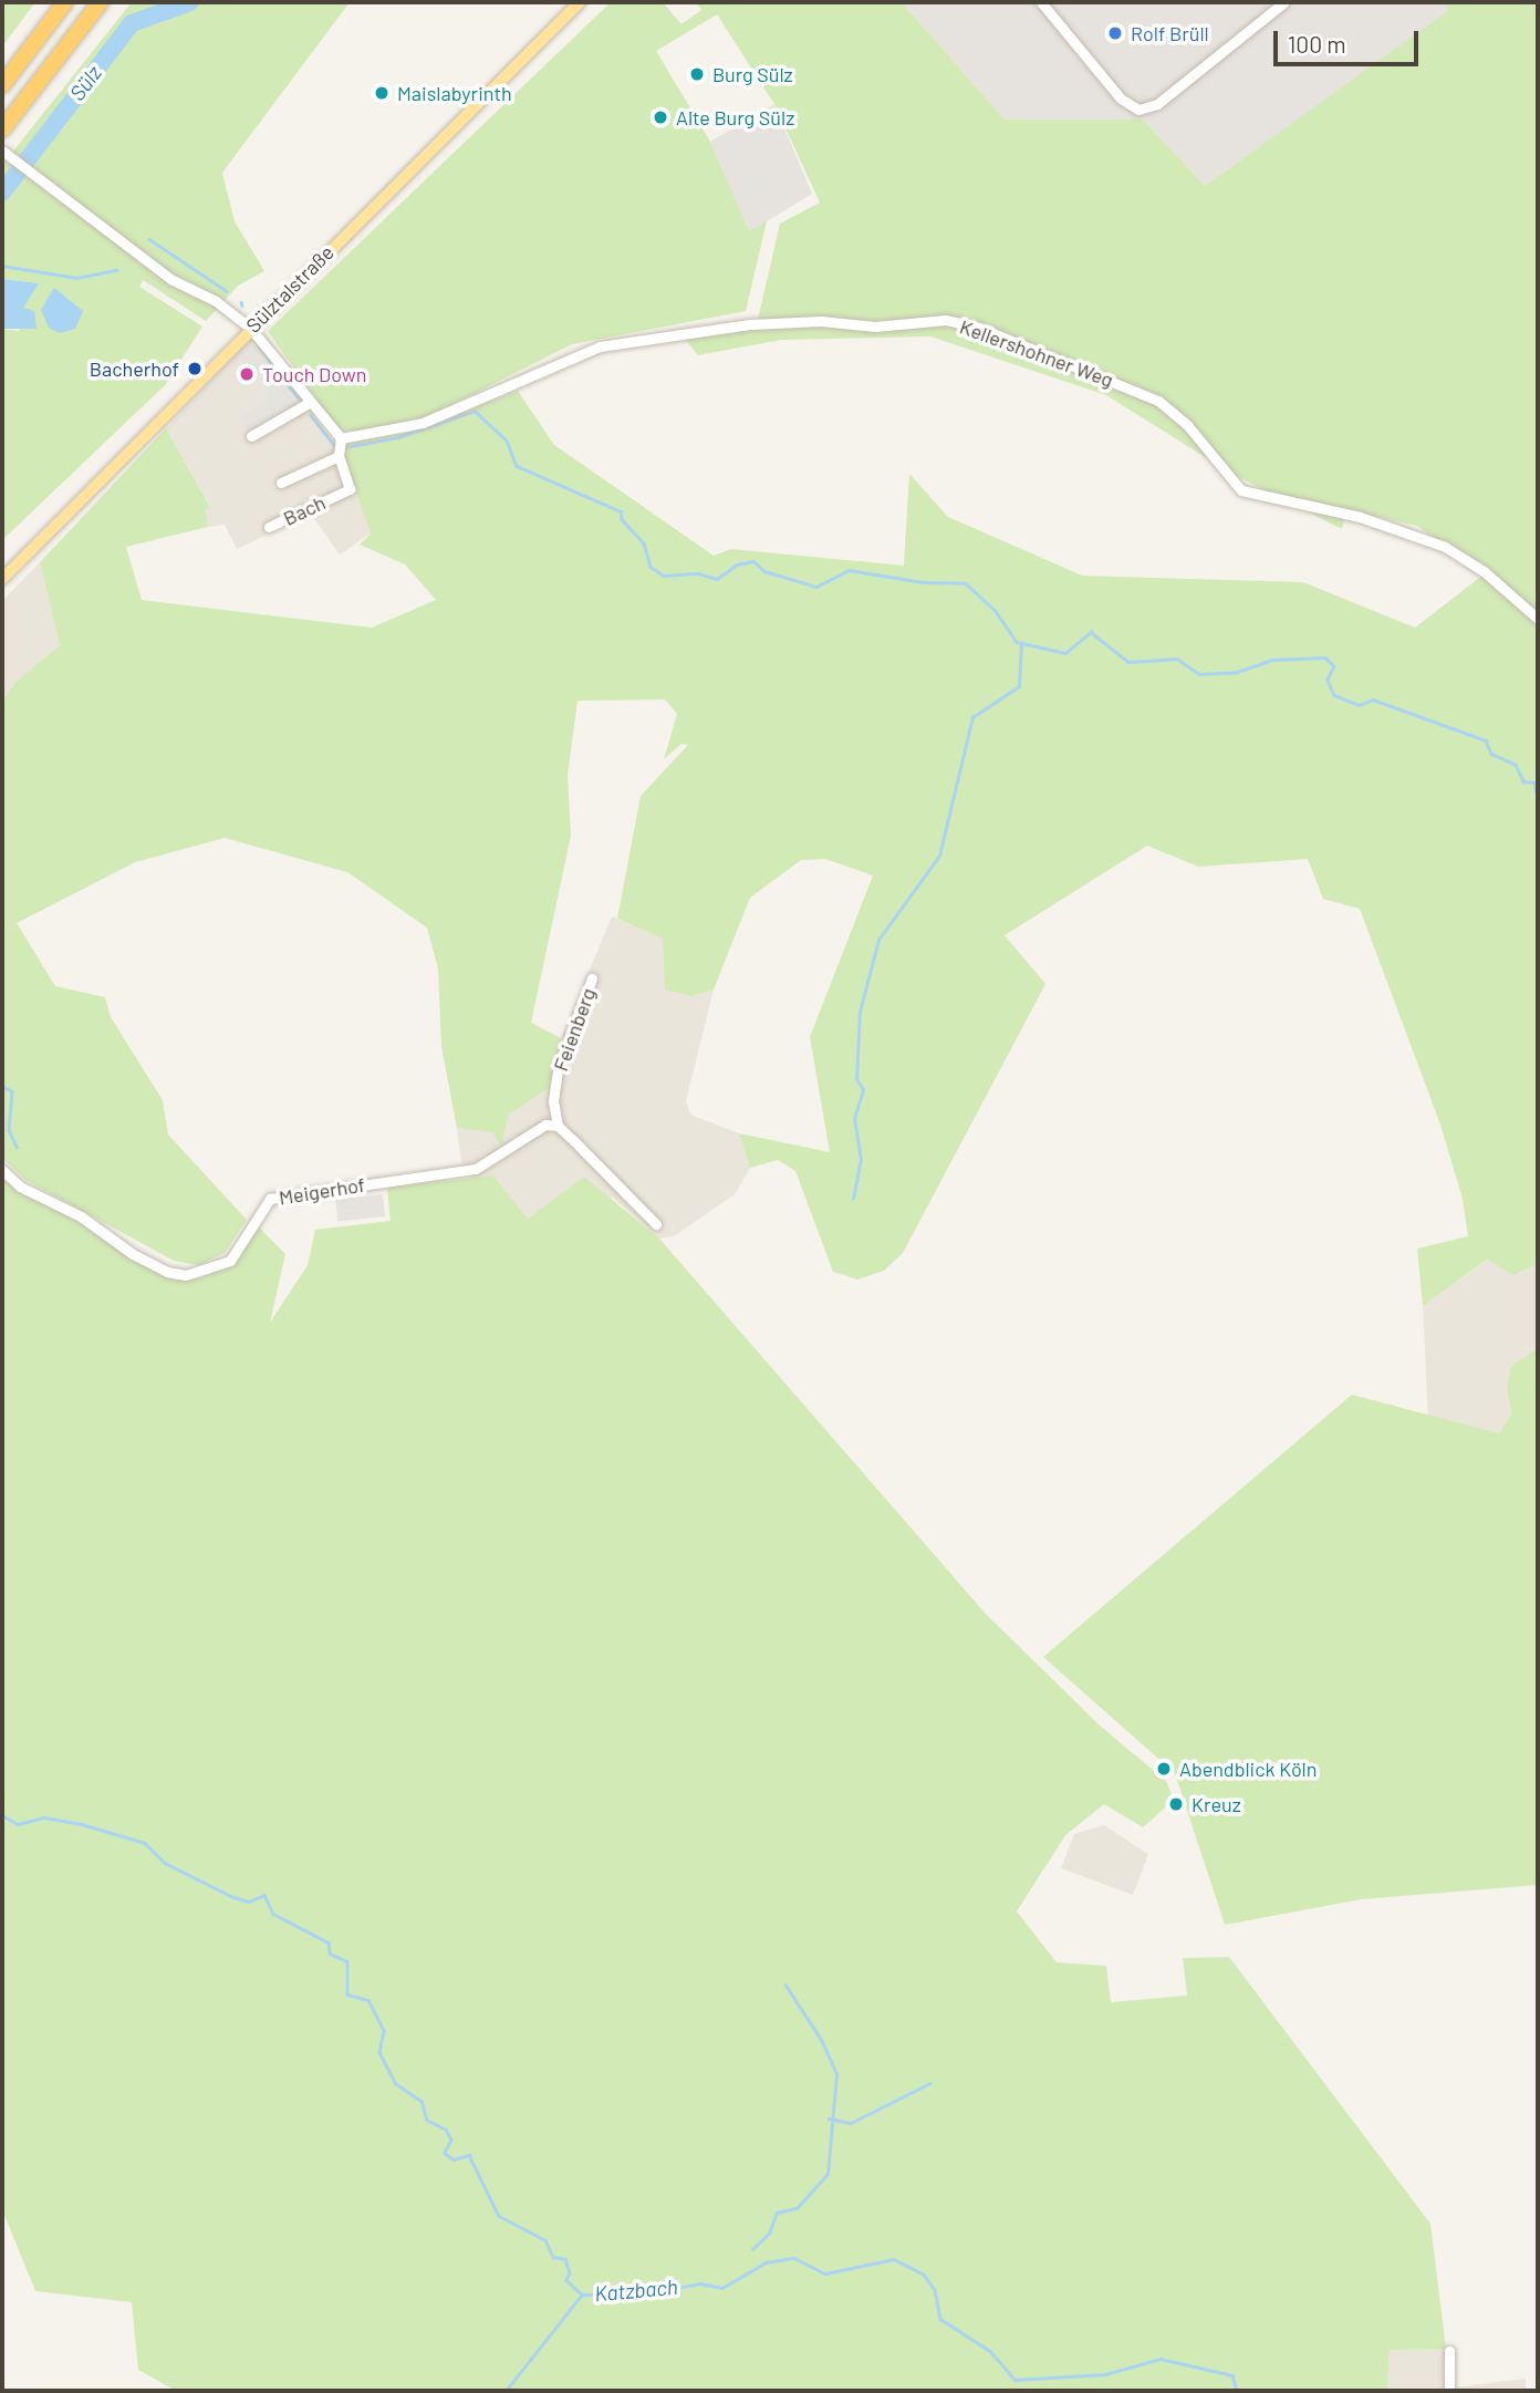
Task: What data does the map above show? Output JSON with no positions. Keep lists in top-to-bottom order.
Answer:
{
  "streets": {
    "main road": ["Sülztalstraße"],
    "street": [
      "Kellershohner Weg",
      "Bach",
      "Feienberg",
      "Meigerhof"
    ]
  },
  "crossings": [
    ["Kellershohner Weg", "Bach"],
    ["Feienberg", "Meigerhof"]
  ],
  "water": ["Sülz", "Katzbach"],
  "places": [
    "Rolf Brüll",
    "Burg Sülz",
    "Maislabyrinth",
    "Alte Burg Sülz",
    "Bacherhof",
    "Touch Down",
    "Abendblick Köln",
    "Kreuz"
  ],
  "scale_bar": "100 m"
}
